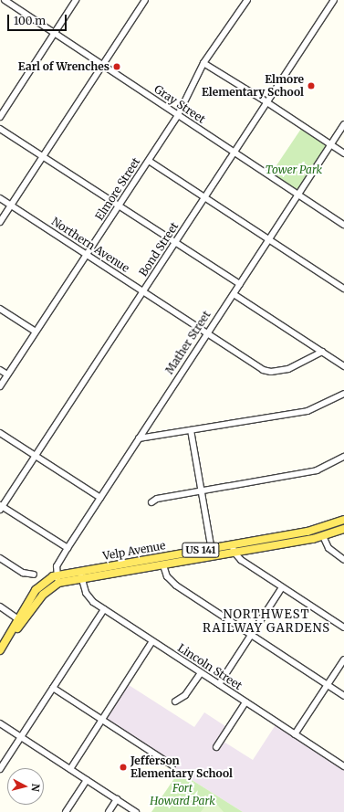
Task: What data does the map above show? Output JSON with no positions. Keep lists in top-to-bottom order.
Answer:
{
  "streets": {
    "main road": ["US 141", "Velp Avenue"],
    "street": [
      "Gray Street",
      "Elmore Street",
      "Northern Avenue",
      "Bond Street",
      "Mather Street",
      "Lincoln Street"
    ]
  },
  "crossings": [
    ["Gray Street", "Elmore Street"],
    ["Gray Street", "Bond Street"],
    ["Gray Street", "Mather Street"],
    ["Elmore Street", "Northern Avenue"],
    ["Northern Avenue", "Bond Street"],
    ["Northern Avenue", "Mather Street"],
    ["Mather Street", "US 141"],
    ["Mather Street", "Velp Avenue"],
    ["US 141", "Velp Avenue"],
    ["Velp Avenue", "Lincoln Street"]
  ],
  "districts": ["NORTHWEST RAILWAY GARDENS"],
  "parks": ["Tower Park", "Fort Howard Park"],
  "places": ["Earl of Wrenches", "Elmore Elementary School", "Jefferson Elementary School"],
  "scale_bar": "100 m",
  "north": "right"
}
